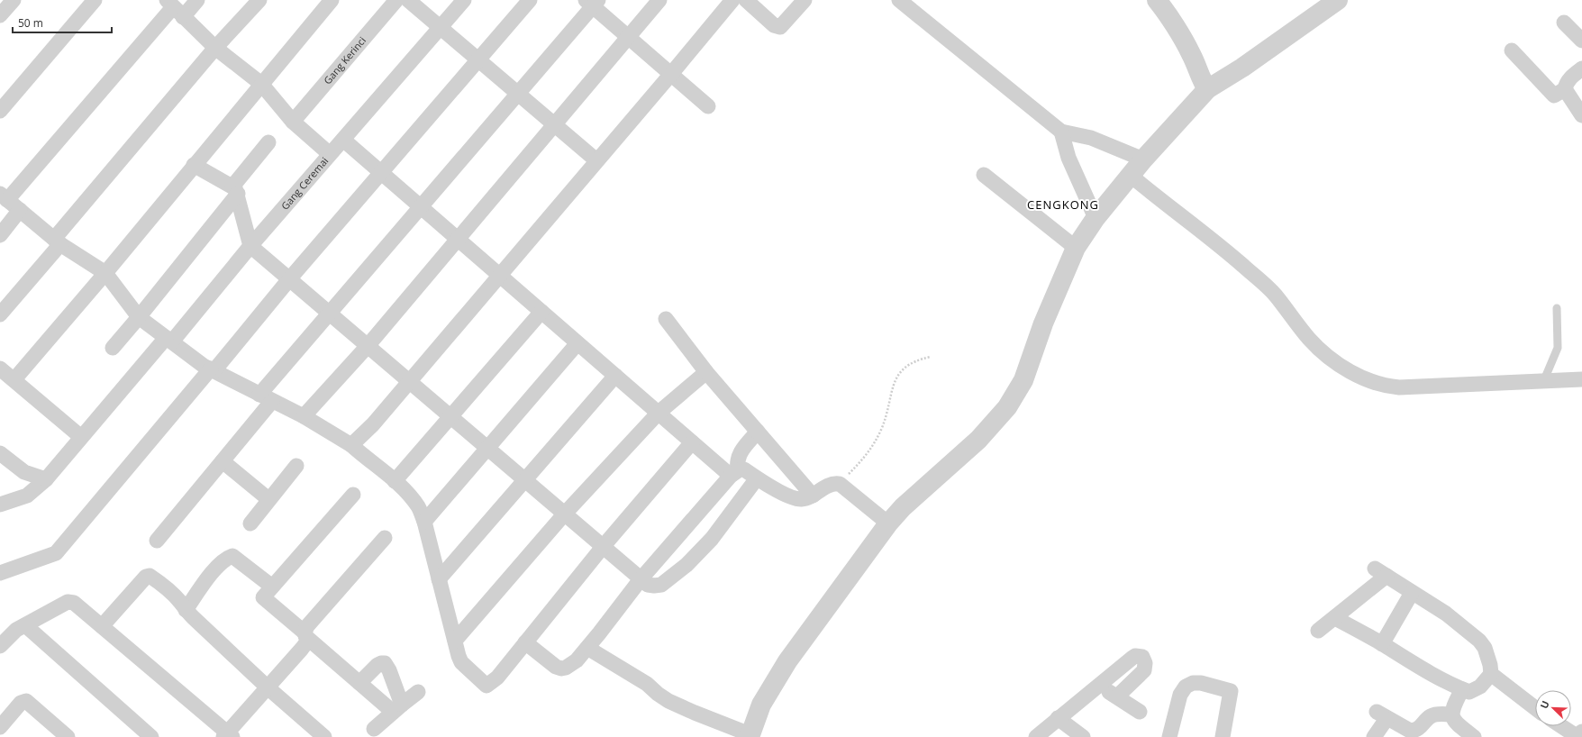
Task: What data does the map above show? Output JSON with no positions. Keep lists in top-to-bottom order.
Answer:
{
  "streets": {
    "street": ["Gang Kerinci", "Gang Ceremai"]
  },
  "districts": ["CENGKONG"],
  "scale_bar": "50 m",
  "north": "top left"
}
